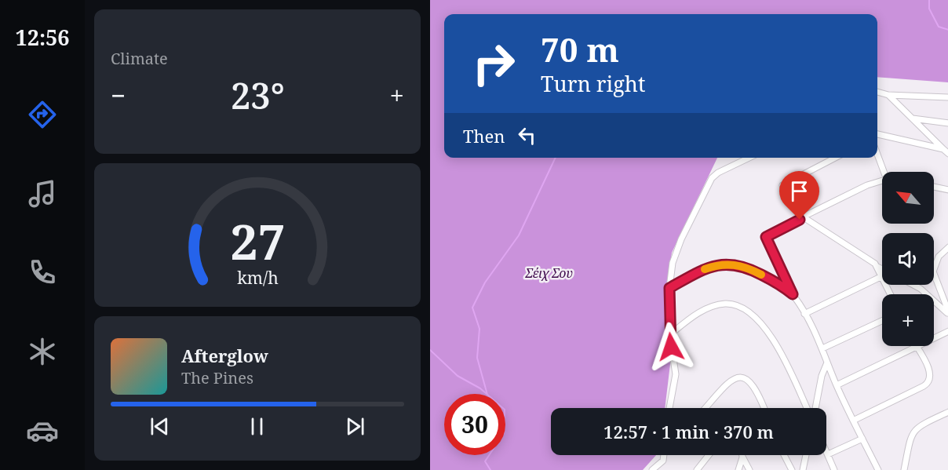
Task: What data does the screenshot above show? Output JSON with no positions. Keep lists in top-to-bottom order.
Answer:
{
  "parks": ["Σέιχ Σου"],
  "north": "top left",
  "page": {
    "tabs": "12:56",
    "tile": "Climate",
    "turn": ["70 m", "Turn right"],
    "heat": ["−", "23°", "+"],
    "then": "Then",
    "map_buttons": "+",
    "song": ["Afterglow", "The Pines"],
    "limit": "30",
    "trip": "12:57 · 1 min · 370 m",
    "gauge": ["27", "km/h"]
  }
}
